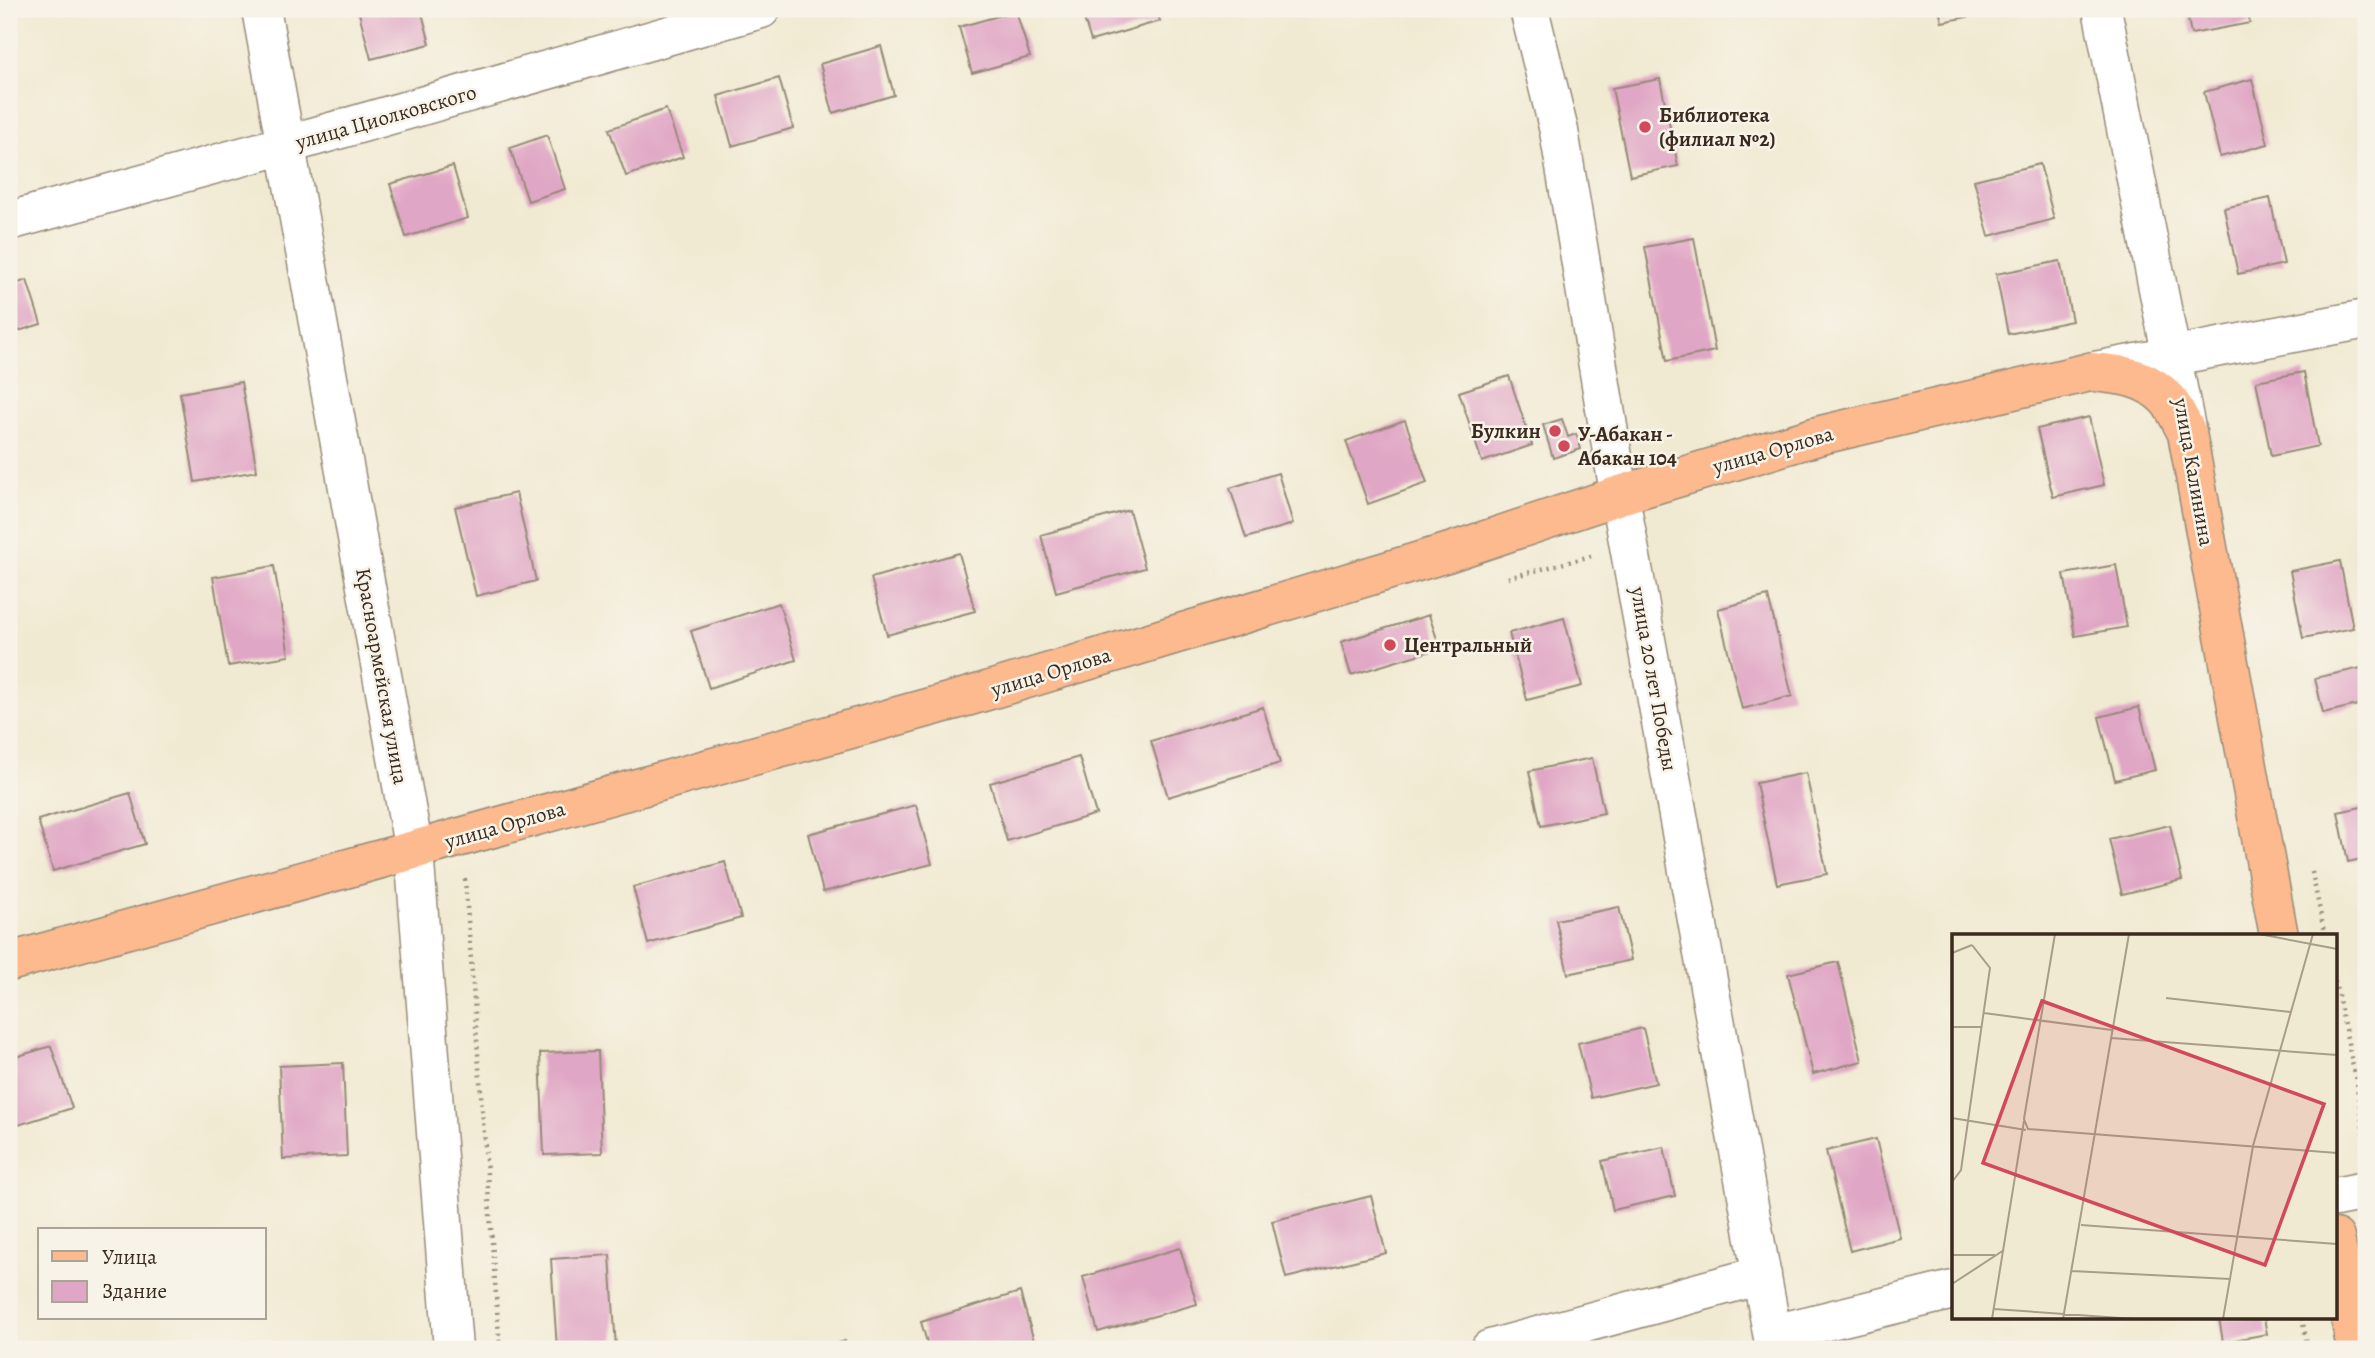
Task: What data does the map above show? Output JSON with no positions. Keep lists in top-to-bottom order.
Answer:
{
  "streets": {
    "main road": ["улица Орлова", "улица Калинина"],
    "street": ["улица Циолковского", "Красноармейская улица", "улица 20 лет Победы"]
  },
  "crossings": [
    ["улица Циолковского", "Красноармейская улица"],
    ["улица Орлова", "улица Калинина"],
    ["улица Орлова", "Красноармейская улица"],
    ["улица Орлова", "улица 20 лет Победы"]
  ],
  "places": [
    "Библиотека (филиал №2)",
    "Булкин",
    "У-Абакан - Абакан 104",
    "Центральный"
  ],
  "legend": ["Улица", "Здание"]
}
